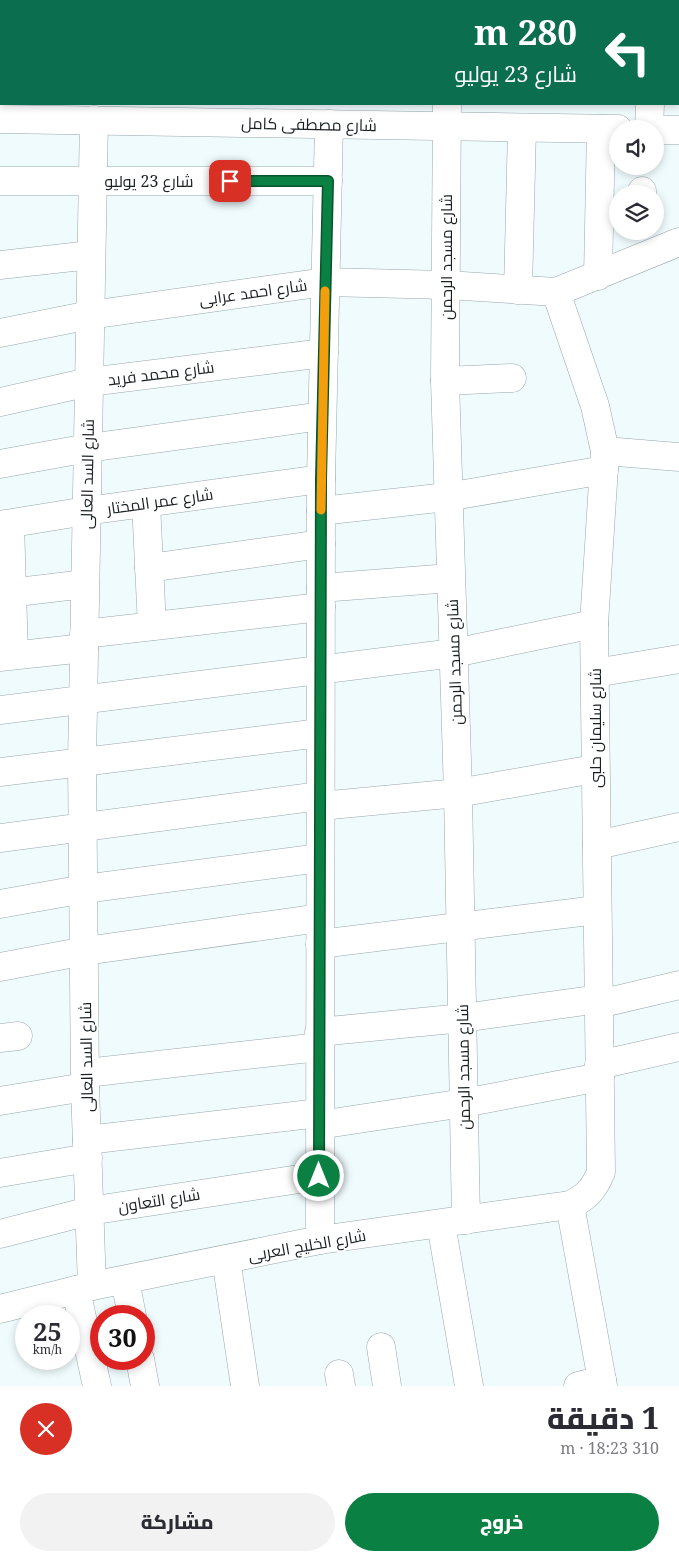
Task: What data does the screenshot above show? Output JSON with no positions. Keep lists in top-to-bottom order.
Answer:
{
  "streets": {
    "street": [
      "شارع مصطفى كامل",
      "شارع 23 يوليو",
      "شارع مسجد الرحمن",
      "شارع احمد عرابى",
      "شارع محمد فريد",
      "شارع السد العالى",
      "شارع عمر المختار",
      "شارع سليمان حلبى",
      "شارع التعاون",
      "شارع الخليج العربى"
    ]
  },
  "crossings": [
    ["شارع مصطفى كامل", "شارع مسجد الرحمن"],
    ["شارع مصطفى كامل", "شارع السد العالى"],
    ["شارع 23 يوليو", "شارع السد العالى"],
    ["شارع مسجد الرحمن", "شارع احمد عرابى"],
    ["شارع مسجد الرحمن", "شارع الخليج العربى"],
    ["شارع احمد عرابى", "شارع السد العالى"],
    ["شارع احمد عرابى", "شارع سليمان حلبى"],
    ["شارع محمد فريد", "شارع السد العالى"],
    ["شارع السد العالى", "شارع عمر المختار"],
    ["شارع السد العالى", "شارع التعاون"],
    ["شارع السد العالى", "شارع الخليج العربى"],
    ["شارع سليمان حلبى", "شارع الخليج العربى"]
  ],
  "page": {
    "turn": ["280 m", "شارع 23 يوليو"],
    "speed": "25 km/h",
    "limit": "30",
    "heading": ["1 دقيقة", "310 m · 18:23"],
    "buttons": ["خروج", "مشاركة"]
  }
}
